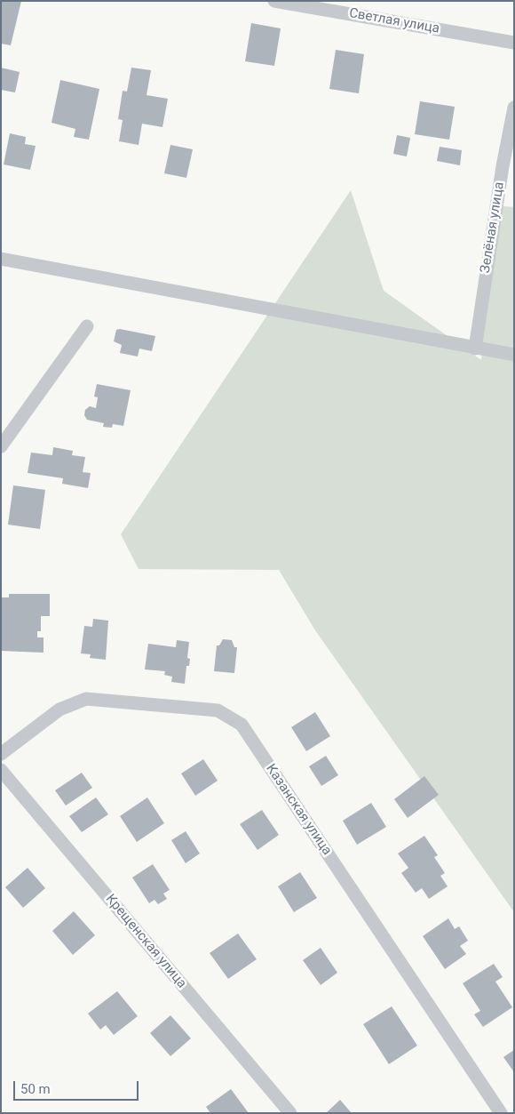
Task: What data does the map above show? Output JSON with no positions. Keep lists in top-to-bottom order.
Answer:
{
  "streets": {
    "street": [
      "Светлая улица",
      "Зелёная улица",
      "Казанская улица",
      "Крещенская улица"
    ]
  },
  "scale_bar": "50 m"
}
